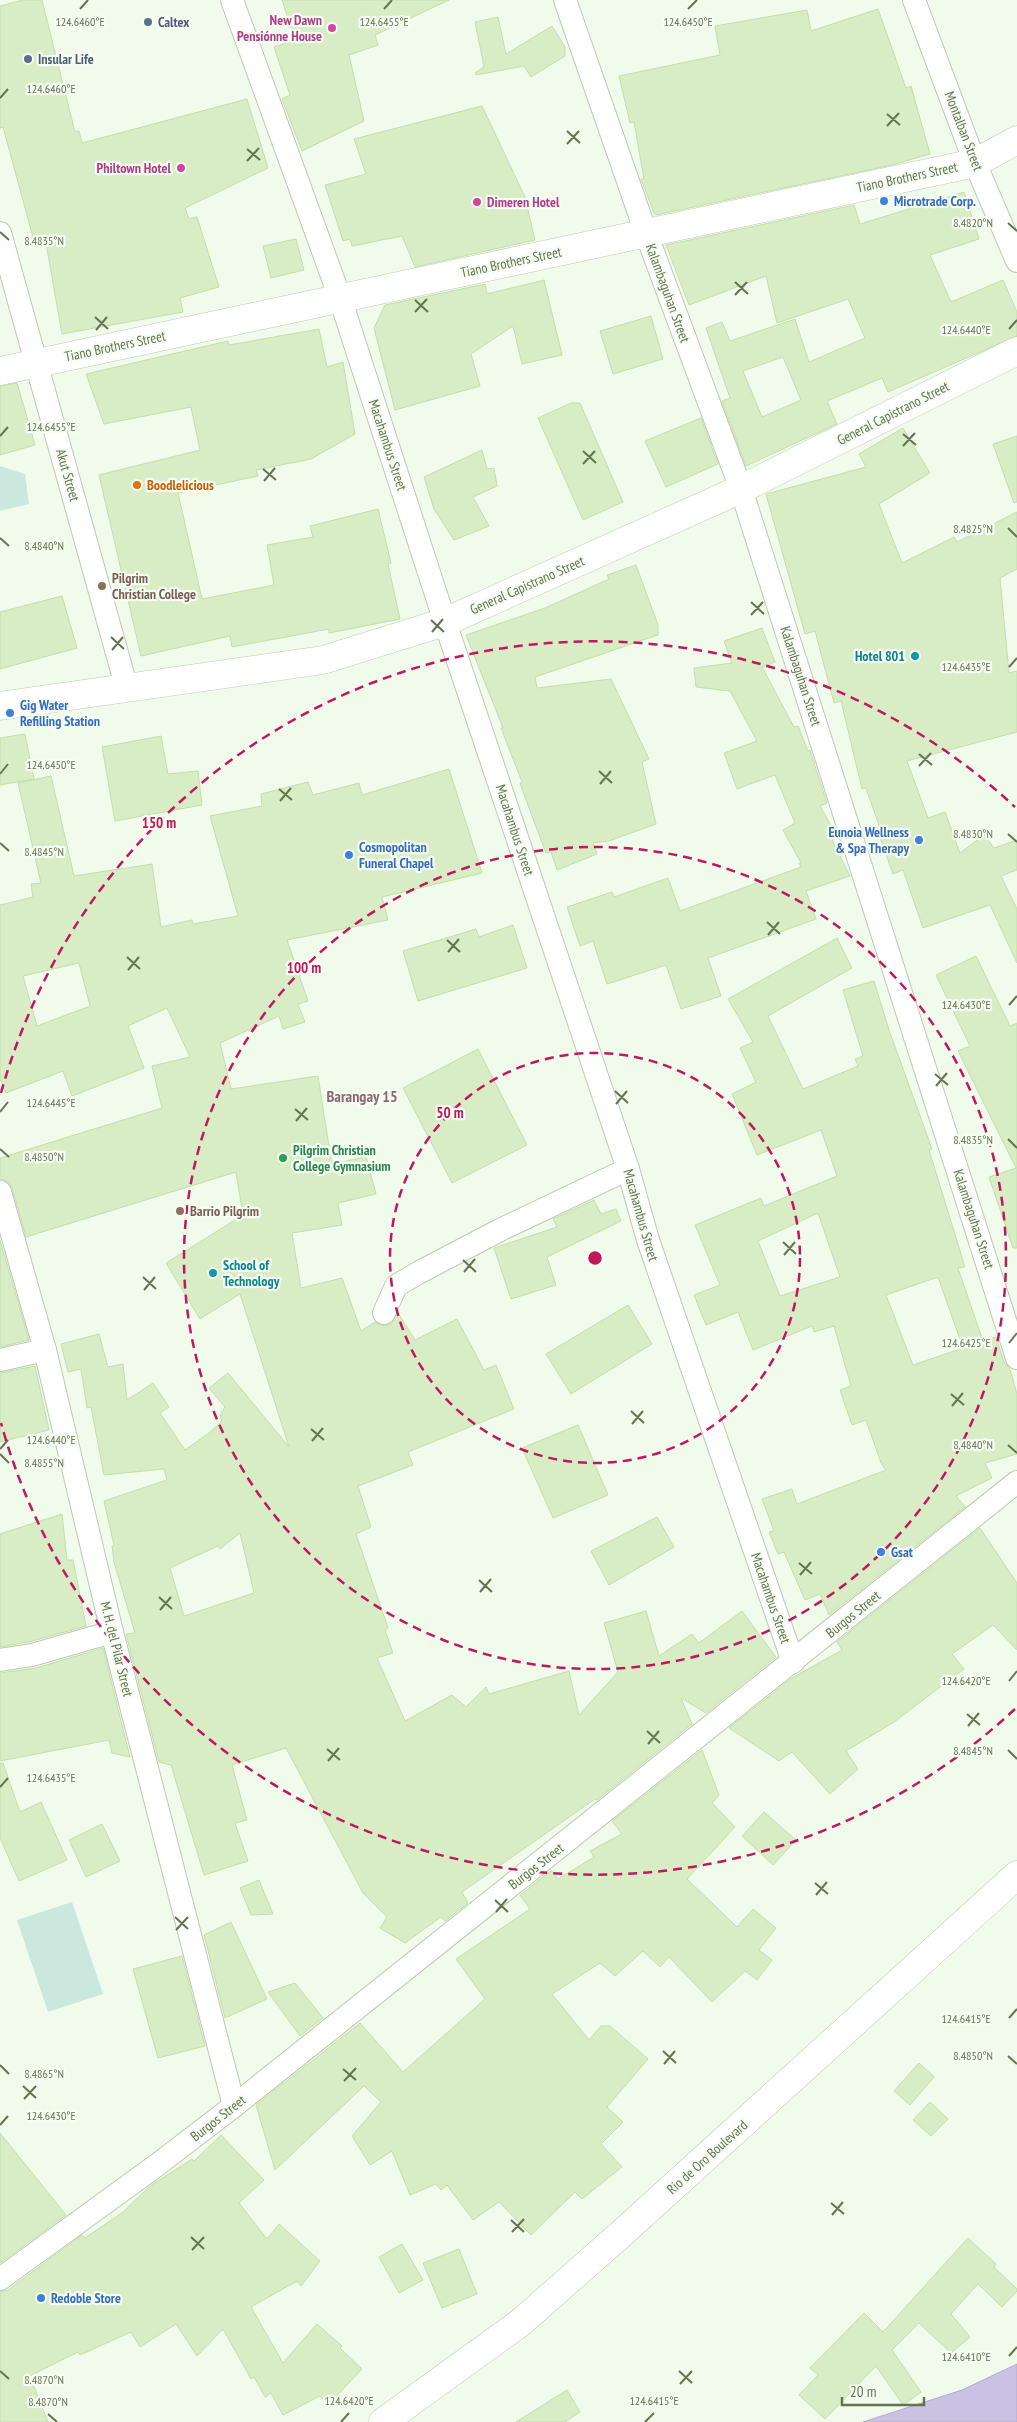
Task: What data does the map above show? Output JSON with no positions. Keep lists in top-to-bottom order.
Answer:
{
  "streets": {
    "main road": ["Tiano Brothers Street", "General Capistrano Street", "Rio de Oro Boulevard"],
    "street": [
      "Montalban Street",
      "Kalambaguhan Street",
      "Macahambus Street",
      "Akut Street",
      "Burgos Street",
      "M. H. del Pilar Street"
    ]
  },
  "crossings": [
    ["Montalban Street", "Tiano Brothers Street"],
    ["Tiano Brothers Street", "Kalambaguhan Street"],
    ["Tiano Brothers Street", "Macahambus Street"],
    ["Tiano Brothers Street", "Akut Street"],
    ["Kalambaguhan Street", "General Capistrano Street"],
    ["General Capistrano Street", "Macahambus Street"],
    ["General Capistrano Street", "Akut Street"],
    ["Macahambus Street", "Burgos Street"],
    ["Burgos Street", "M. H. del Pilar Street"]
  ],
  "districts": ["Barangay 15"],
  "places": [
    "Caltex",
    "New Dawn Pensiónne House",
    "Insular Life",
    "Philtown Hotel",
    "Microtrade Corp.",
    "Dimeren Hotel",
    "Boodlelicious",
    "Pilgrim Christian College",
    "Hotel 801",
    "Gig Water Refilling Station",
    "Eunoia Wellness & Spa Therapy",
    "Cosmopolitan Funeral Chapel",
    "Pilgrim Christian College Gymnasium",
    "Barrio Pilgrim",
    "School of Technology",
    "Gsat",
    "Redoble Store"
  ],
  "scale_bar": "20 m",
  "coordinates": [
    "124.6460°E",
    "124.6455°E",
    "124.6450°E",
    "8.4820°N",
    "8.4835°N",
    "124.6440°E",
    "8.4825°N",
    "8.4840°N",
    "124.6435°E",
    "8.4830°N",
    "8.4845°N",
    "124.6430°E",
    "124.6445°E",
    "8.4850°N",
    "124.6425°E",
    "8.4855°N",
    "124.6420°E",
    "124.6415°E",
    "8.4865°N",
    "124.6410°E",
    "8.4870°N"
  ],
  "rings": ["150 m", "100 m", "50 m"]
}
